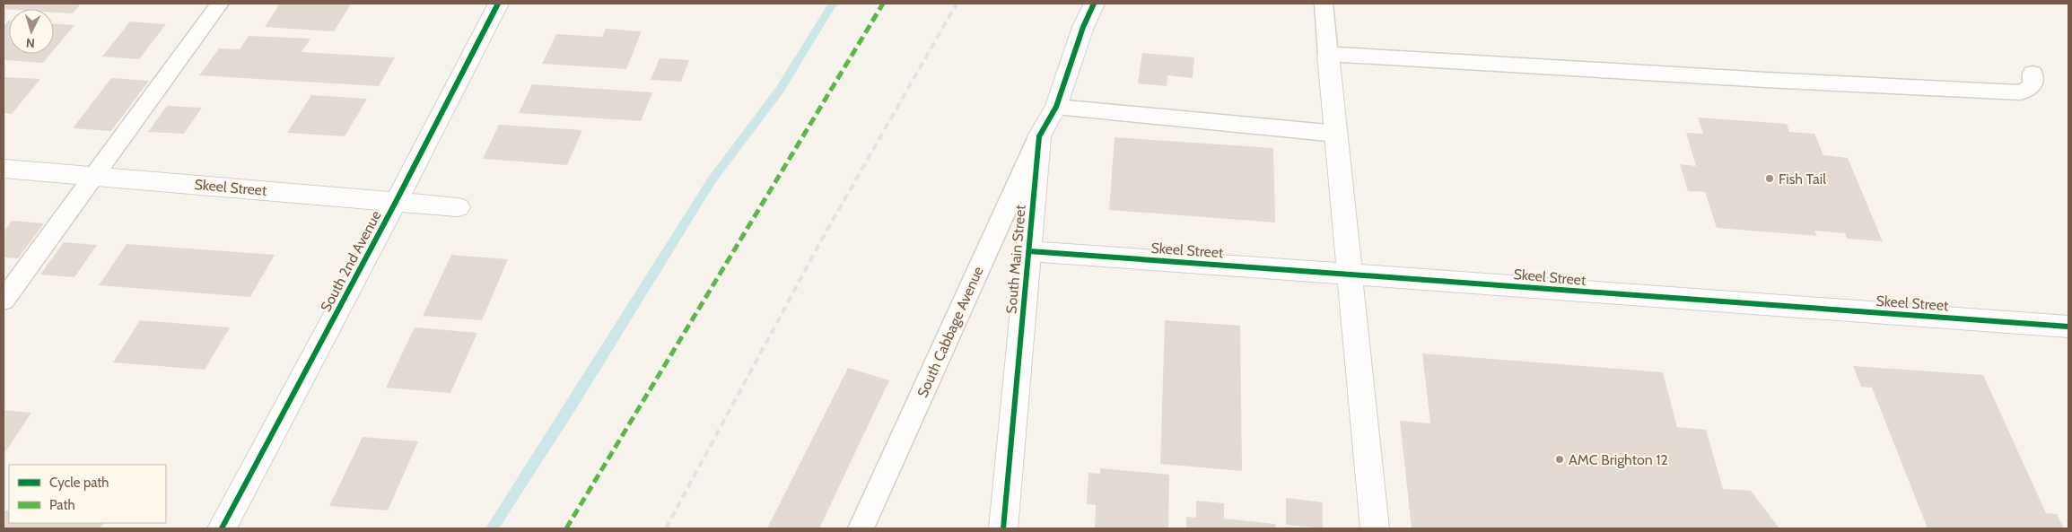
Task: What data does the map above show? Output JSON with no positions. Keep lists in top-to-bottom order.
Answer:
{
  "streets": {
    "street": ["Skeel Street", "South Main Street", "South 2nd Avenue"],
    "lane": ["South Cabbage Avenue"]
  },
  "crossings": [
    ["Skeel Street", "South Main Street"],
    ["Skeel Street", "South 2nd Avenue"],
    ["South Main Street", "South Cabbage Avenue"]
  ],
  "places": ["Fish Tail", "AMC Brighton 12"],
  "legend": ["Cycle path", "Path"],
  "north": "bottom"
}
